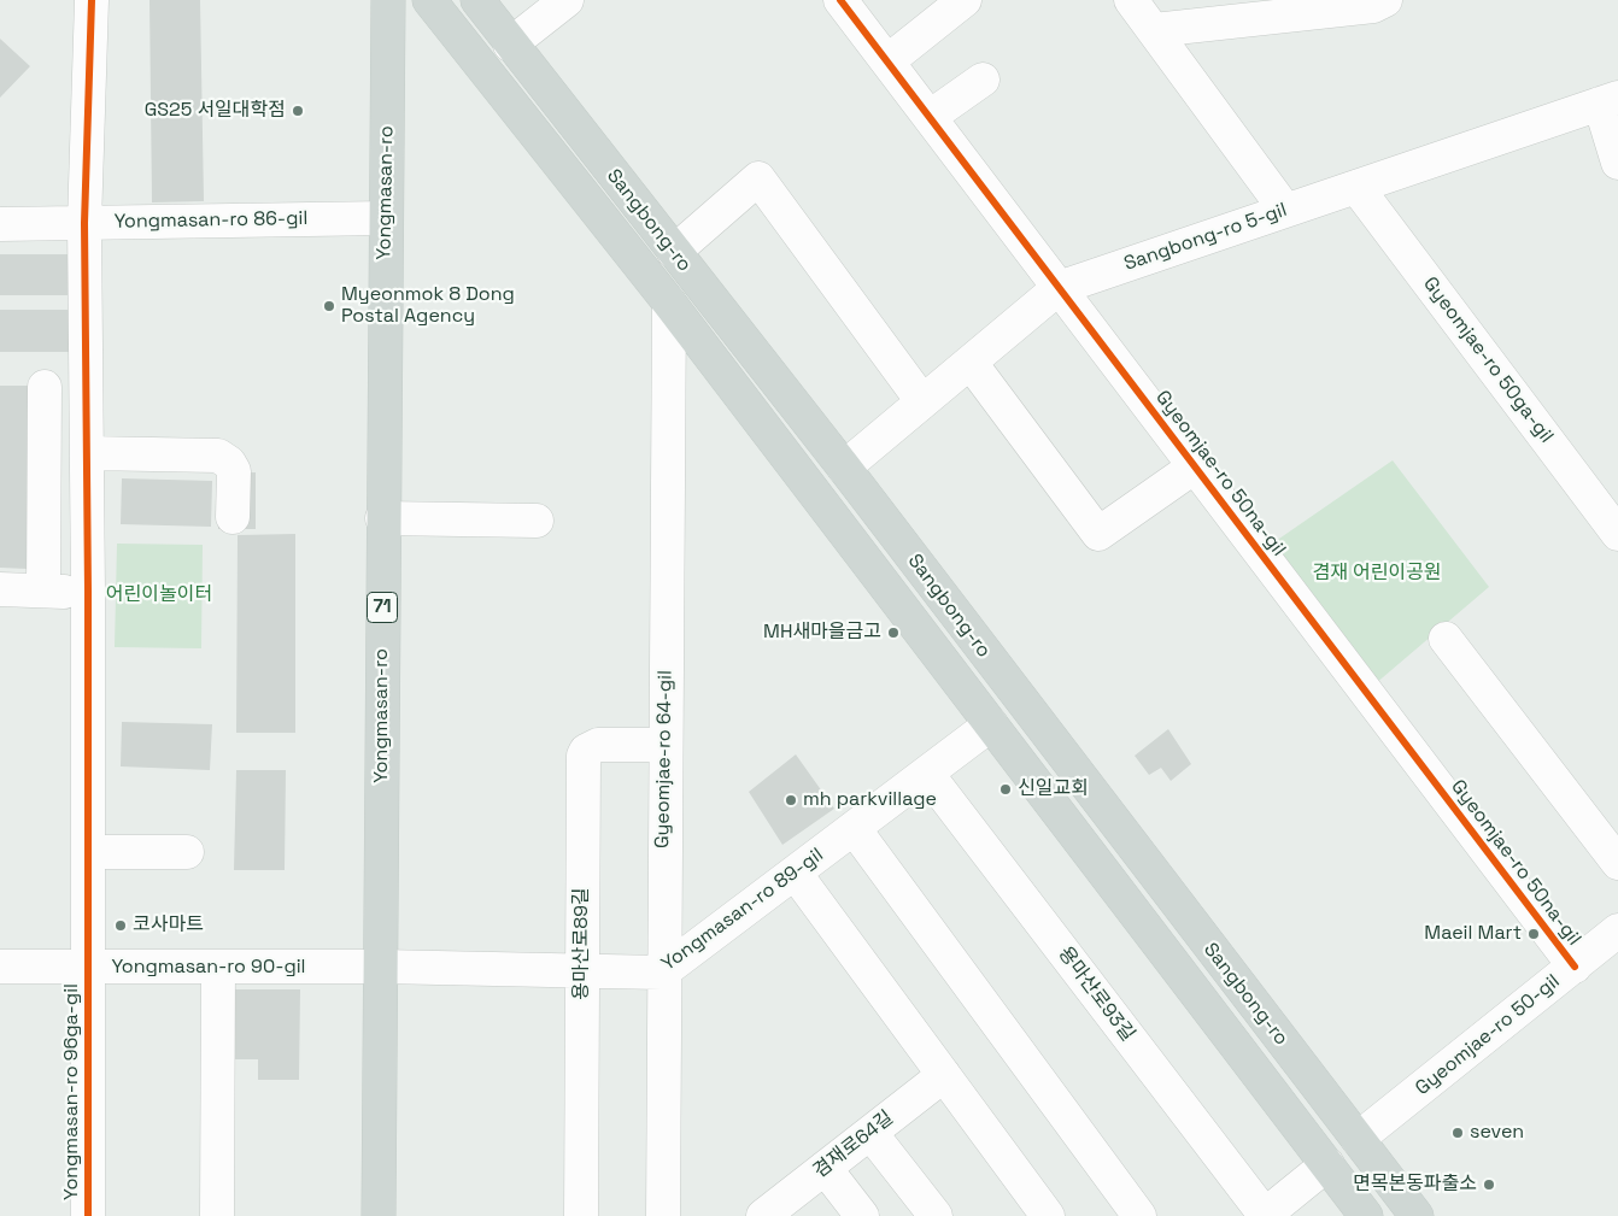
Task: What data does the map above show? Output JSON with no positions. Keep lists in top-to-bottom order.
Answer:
{
  "streets": {
    "main road": ["Yongmasan-ro", "Sangbong-ro", "71"],
    "street": [
      "Yongmasan-ro 86-gil",
      "Sangbong-ro 5-gil",
      "Gyeomjae-ro 50ga-gil",
      "Gyeomjae-ro 50na-gil",
      "Gyeomjae-ro 64-gil",
      "Yongmasan-ro 89-gil",
      "용마산로89길",
      "Yongmasan-ro 90-gil",
      "용마산로93길",
      "Gyeomjae-ro 50-gil",
      "Yongmasan-ro 96ga-gil",
      "겸재로64길"
    ]
  },
  "crossings": [
    ["Yongmasan-ro", "Yongmasan-ro 86-gil"],
    ["Yongmasan-ro", "Yongmasan-ro 89-gil"],
    ["Yongmasan-ro", "Yongmasan-ro 90-gil"],
    ["Yongmasan-ro 86-gil", "Yongmasan-ro 96ga-gil"],
    ["Sangbong-ro", "Sangbong-ro 5-gil"],
    ["Sangbong-ro", "Gyeomjae-ro 64-gil"],
    ["Sangbong-ro", "Yongmasan-ro 89-gil"],
    ["Sangbong-ro", "Gyeomjae-ro 50-gil"],
    ["Sangbong-ro 5-gil", "Gyeomjae-ro 50ga-gil"],
    ["Sangbong-ro 5-gil", "Gyeomjae-ro 50na-gil"],
    ["Gyeomjae-ro 50na-gil", "Gyeomjae-ro 50-gil"],
    ["Gyeomjae-ro 64-gil", "Yongmasan-ro 89-gil"],
    ["Gyeomjae-ro 64-gil", "용마산로89길"],
    ["Yongmasan-ro 89-gil", "용마산로89길"],
    ["Yongmasan-ro 89-gil", "Yongmasan-ro 90-gil"],
    ["Yongmasan-ro 89-gil", "용마산로93길"],
    ["Yongmasan-ro 90-gil", "Yongmasan-ro 96ga-gil"]
  ],
  "parks": ["겸재 어린이공원", "어린이놀이터"],
  "places": [
    "GS25 서일대학점",
    "Myeonmok 8 Dong Postal Agency",
    "MH새마을금고",
    "신일교회",
    "mh parkvillage",
    "코사마트",
    "Maeil Mart",
    "seven",
    "면목본동파출소"
  ]
}
